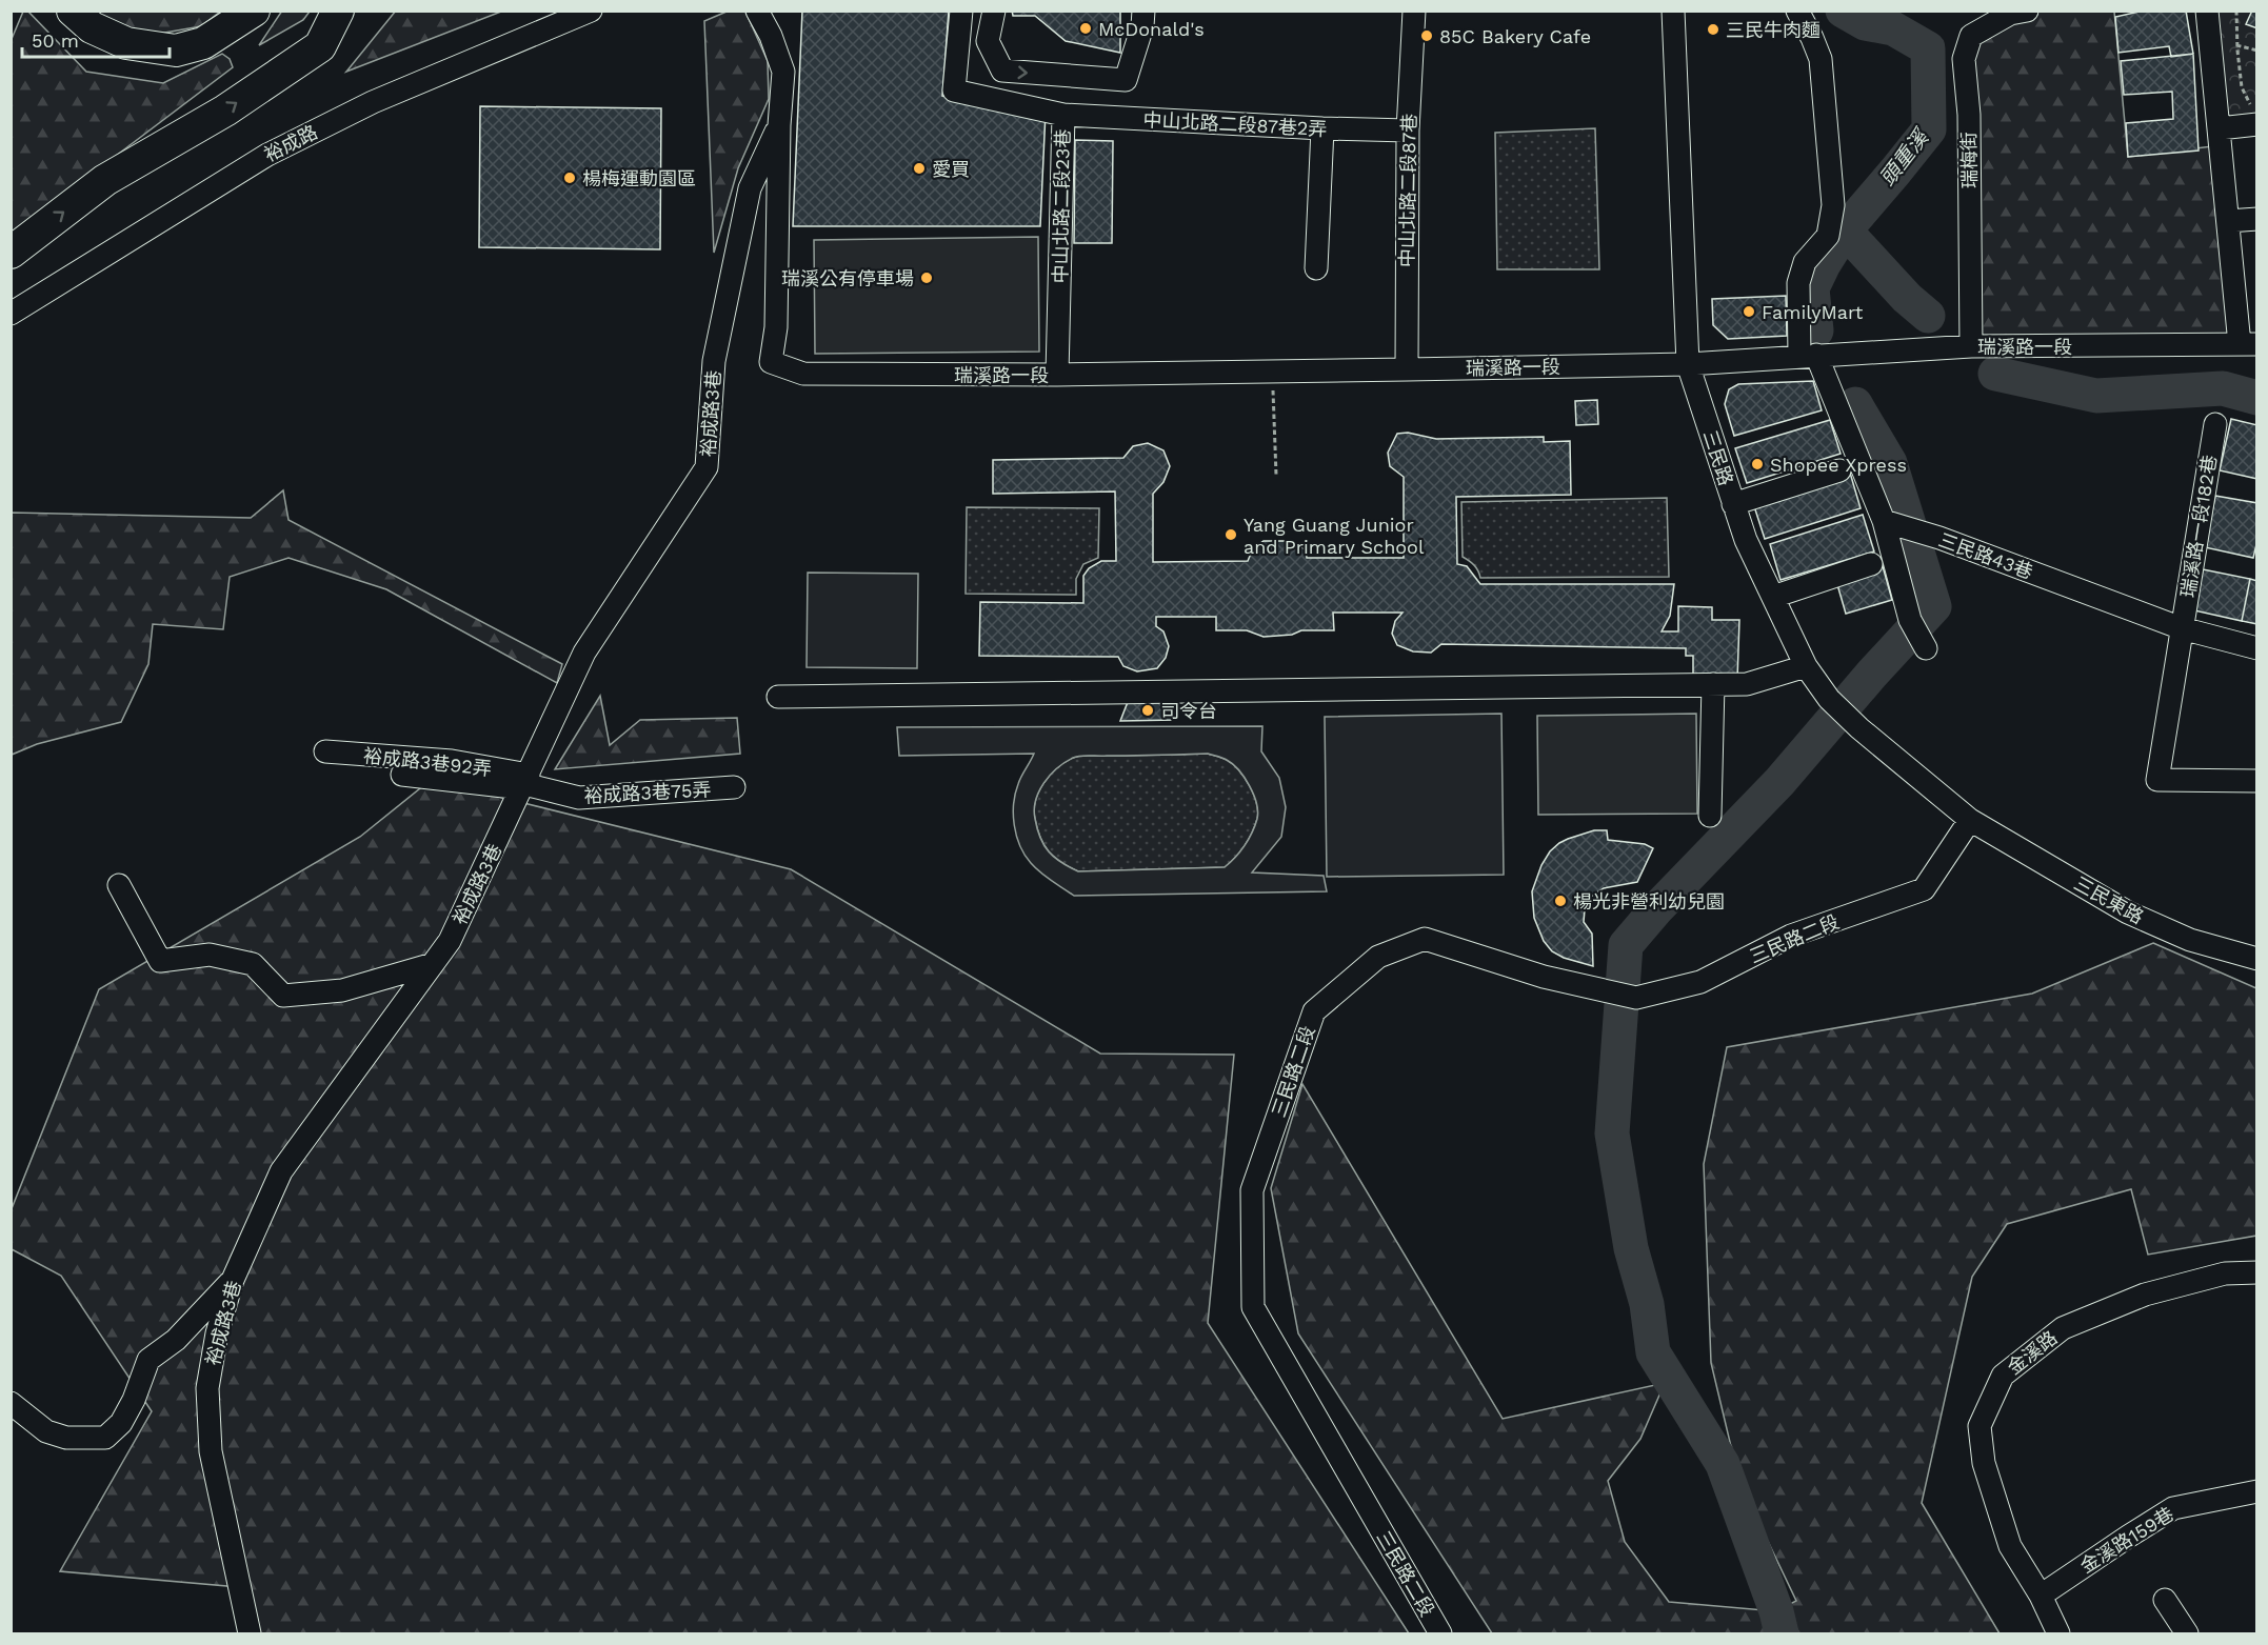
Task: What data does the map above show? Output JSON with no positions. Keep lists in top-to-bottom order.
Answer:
{
  "streets": {
    "street": [
      "中山北路二段87巷2弄",
      "裕成路",
      "瑞梅街",
      "中山北路二段87巷",
      "中山北路二段23巷",
      "瑞溪路一段",
      "裕成路3巷",
      "三民路",
      "瑞溪路一段182巷",
      "三民路43巷",
      "裕成路3巷92弄",
      "裕成路3巷75弄",
      "三民東路",
      "三民路二段",
      "金溪路",
      "金溪路159巷"
    ]
  },
  "crossings": [
    ["中山北路二段87巷2弄", "中山北路二段87巷"],
    ["中山北路二段87巷2弄", "中山北路二段23巷"],
    ["瑞梅街", "瑞溪路一段"],
    ["中山北路二段87巷", "瑞溪路一段"],
    ["中山北路二段23巷", "瑞溪路一段"],
    ["瑞溪路一段", "裕成路3巷"],
    ["瑞溪路一段", "三民路"],
    ["裕成路3巷", "裕成路3巷92弄"],
    ["裕成路3巷", "裕成路3巷75弄"],
    ["三民路", "三民東路"],
    ["三民路", "三民路二段"],
    ["瑞溪路一段182巷", "三民路43巷"],
    ["裕成路3巷92弄", "裕成路3巷75弄"],
    ["三民東路", "三民路二段"],
    ["金溪路", "金溪路159巷"]
  ],
  "water": ["頭重溪"],
  "places": [
    "McDonald's",
    "三民牛肉麵",
    "85C Bakery Cafe",
    "愛買",
    "楊梅運動園區",
    "瑞溪公有停車場",
    "FamilyMart",
    "Shopee Xpress",
    "Yang Guang Junior and Primary School",
    "司令台",
    "楊光非營利幼兒園"
  ],
  "scale_bar": "50 m"
}
